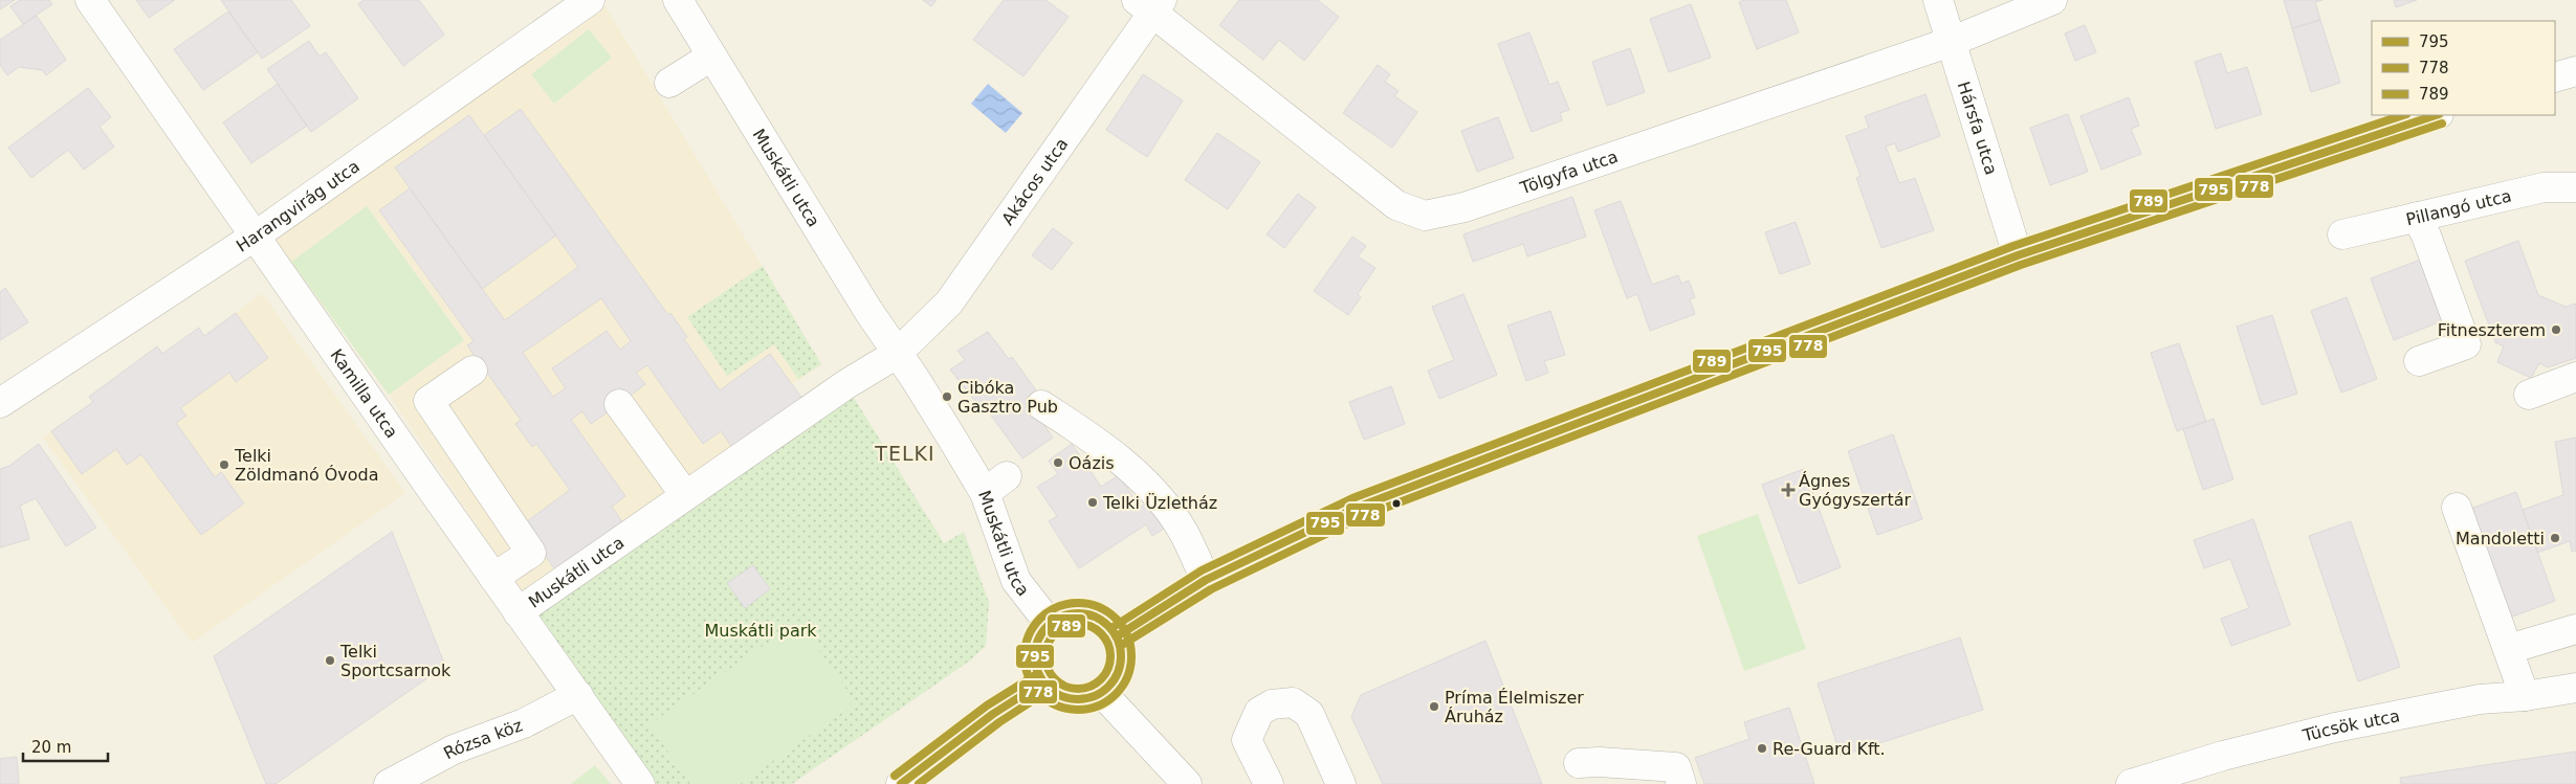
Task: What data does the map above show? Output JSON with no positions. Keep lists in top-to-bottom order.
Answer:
{
  "streets": {
    "street": [
      "Hársfa utca",
      "Tölgyfa utca",
      "Muskátli utca",
      "Akácos utca",
      "Harangvirág utca",
      "Pillangó utca",
      "Kamilla utca",
      "Tücsök utca",
      "Rózsa köz"
    ]
  },
  "crossings": [
    ["Hársfa utca", "Tölgyfa utca"],
    ["Tölgyfa utca", "Akácos utca"],
    ["Muskátli utca", "Akácos utca"],
    ["Muskátli utca", "Kamilla utca"],
    ["Harangvirág utca", "Kamilla utca"],
    ["Kamilla utca", "Rózsa köz"]
  ],
  "districts": ["TELKI"],
  "parks": ["Muskátli park"],
  "places": {
    "other": [
      "Fitneszterem",
      "Cibóka Gasztro Pub",
      "Oázis",
      "Telki Zöldmanó Óvoda",
      "Telki Üzletház",
      "Mandoletti",
      "Telki Sportcsarnok",
      "Príma Élelmiszer Áruház",
      "Re-Guard Kft."
    ],
    "health": ["Ágnes Gyógyszertár"]
  },
  "lines": ["transit line 795", "transit line 789", "transit line 778"],
  "legend": ["795", "778", "789"],
  "scale_bar": "20 m"
}
